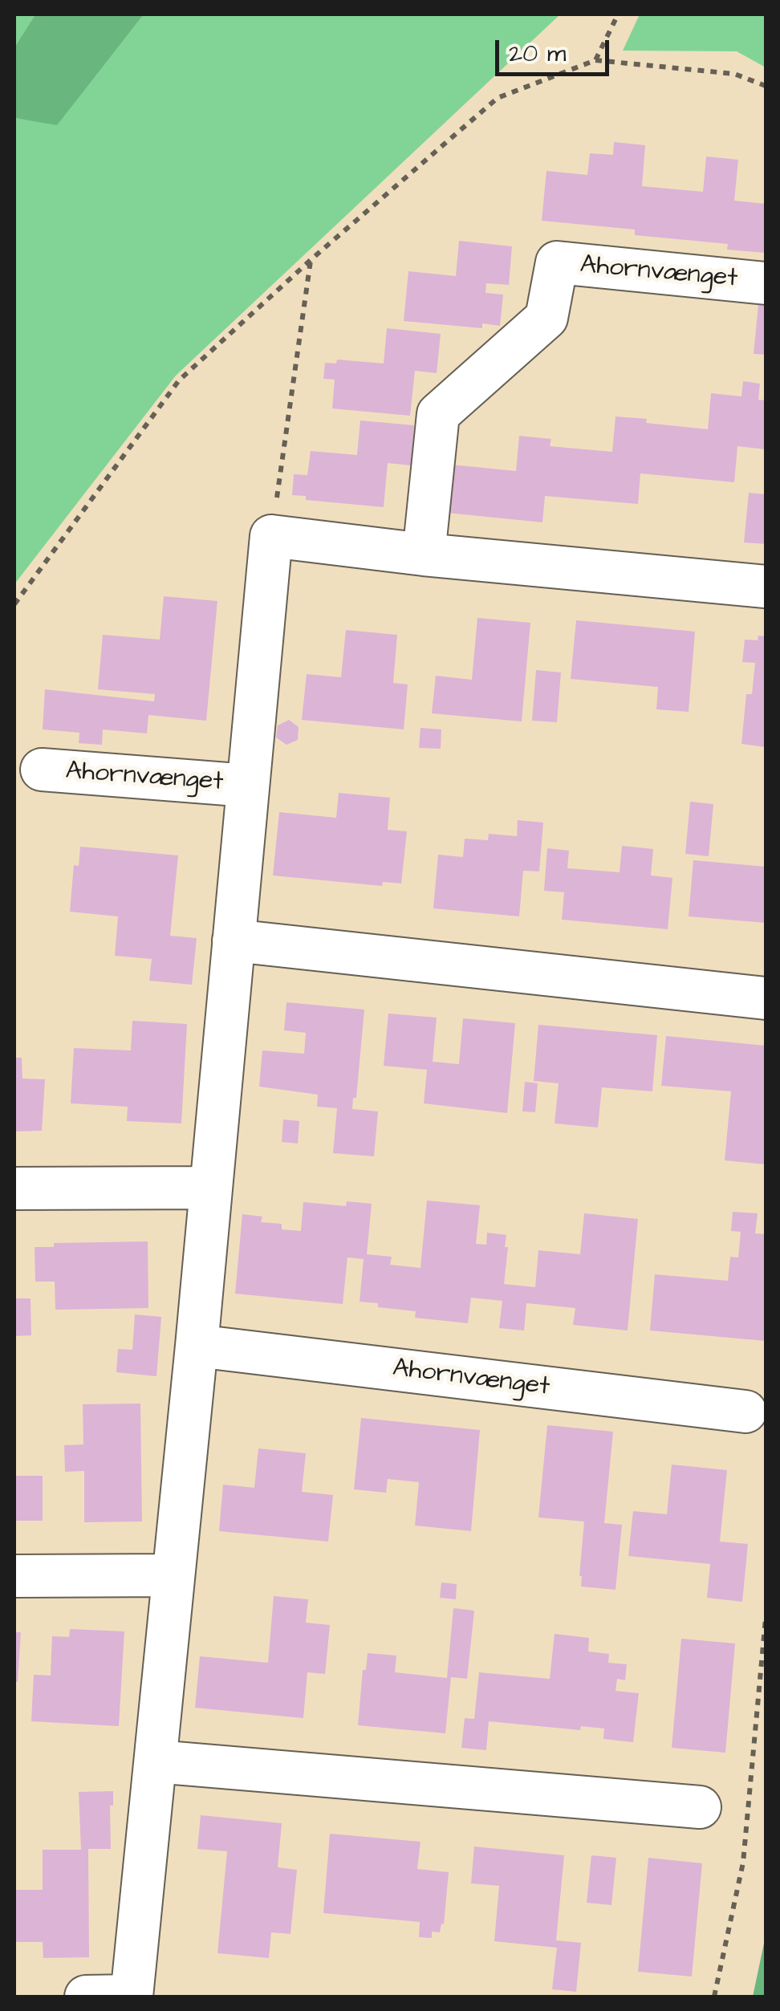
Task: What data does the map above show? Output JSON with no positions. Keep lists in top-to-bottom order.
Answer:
{
  "streets": {
    "street": ["Ahornvænget"]
  },
  "scale_bar": "20 m"
}
